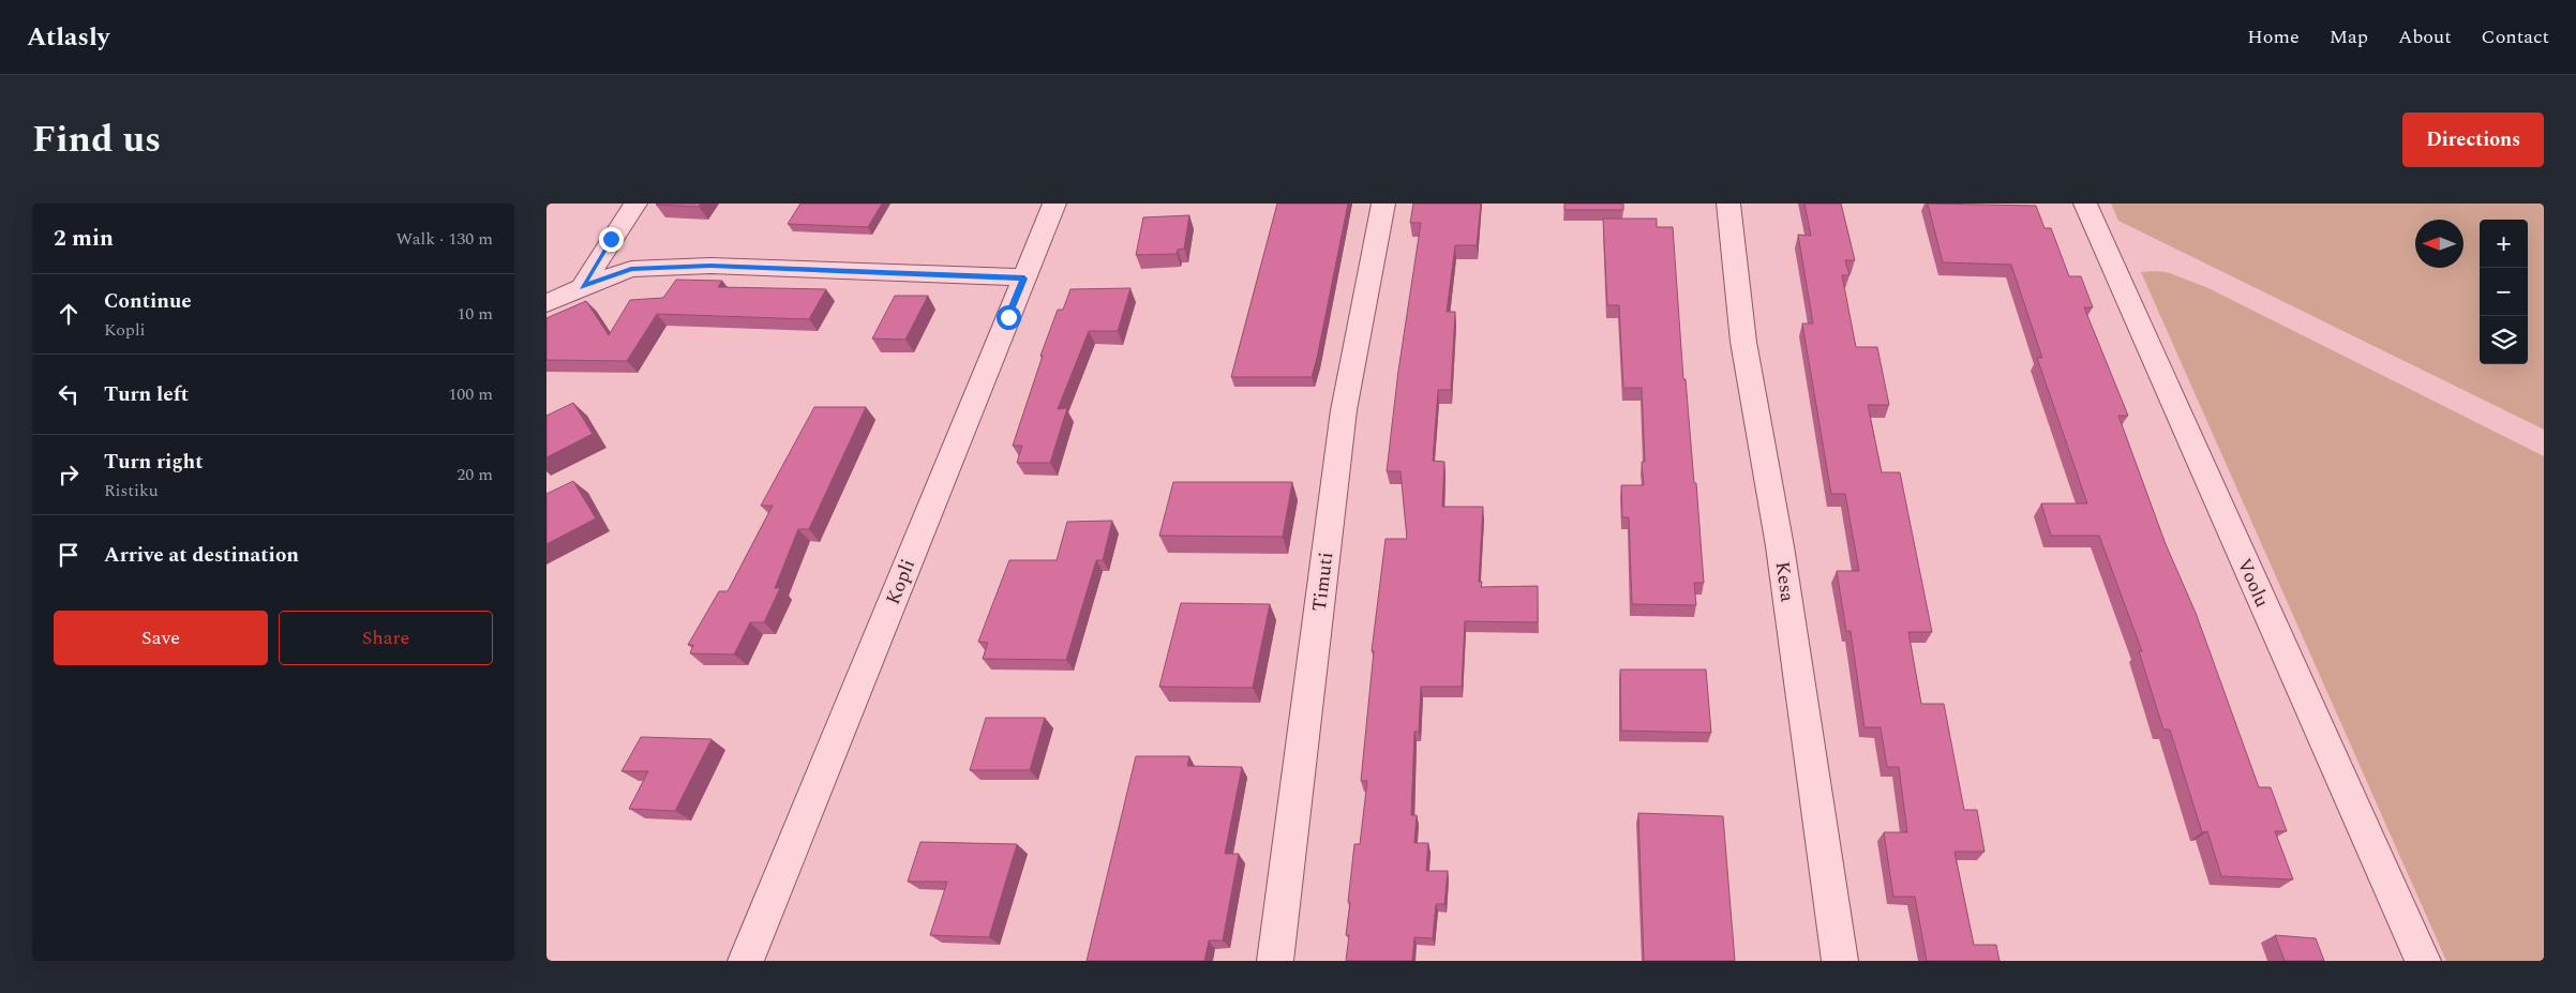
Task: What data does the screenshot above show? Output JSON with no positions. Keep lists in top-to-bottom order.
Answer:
{
  "streets": {
    "street": [
      "Kopli",
      "Timuti",
      "Kesa",
      "Voolu"
    ]
  },
  "north": "left",
  "page": {
    "header": "Atlasly",
    "nav": [
      "Home",
      "Map",
      "About",
      "Contact"
    ],
    "title": "Find us",
    "buttons": [
      "Directions",
      ["Save", "Share"]
    ],
    "heading": ["2 min", "Walk · 130 m"],
    "map_buttons": ["+", "−"],
    "list": [
      ["Continue", "Kopli", "10 m"],
      ["Turn left", "100 m"],
      ["Turn right", "Ristiku", "20 m"],
      "Arrive at destination"
    ]
  }
}
